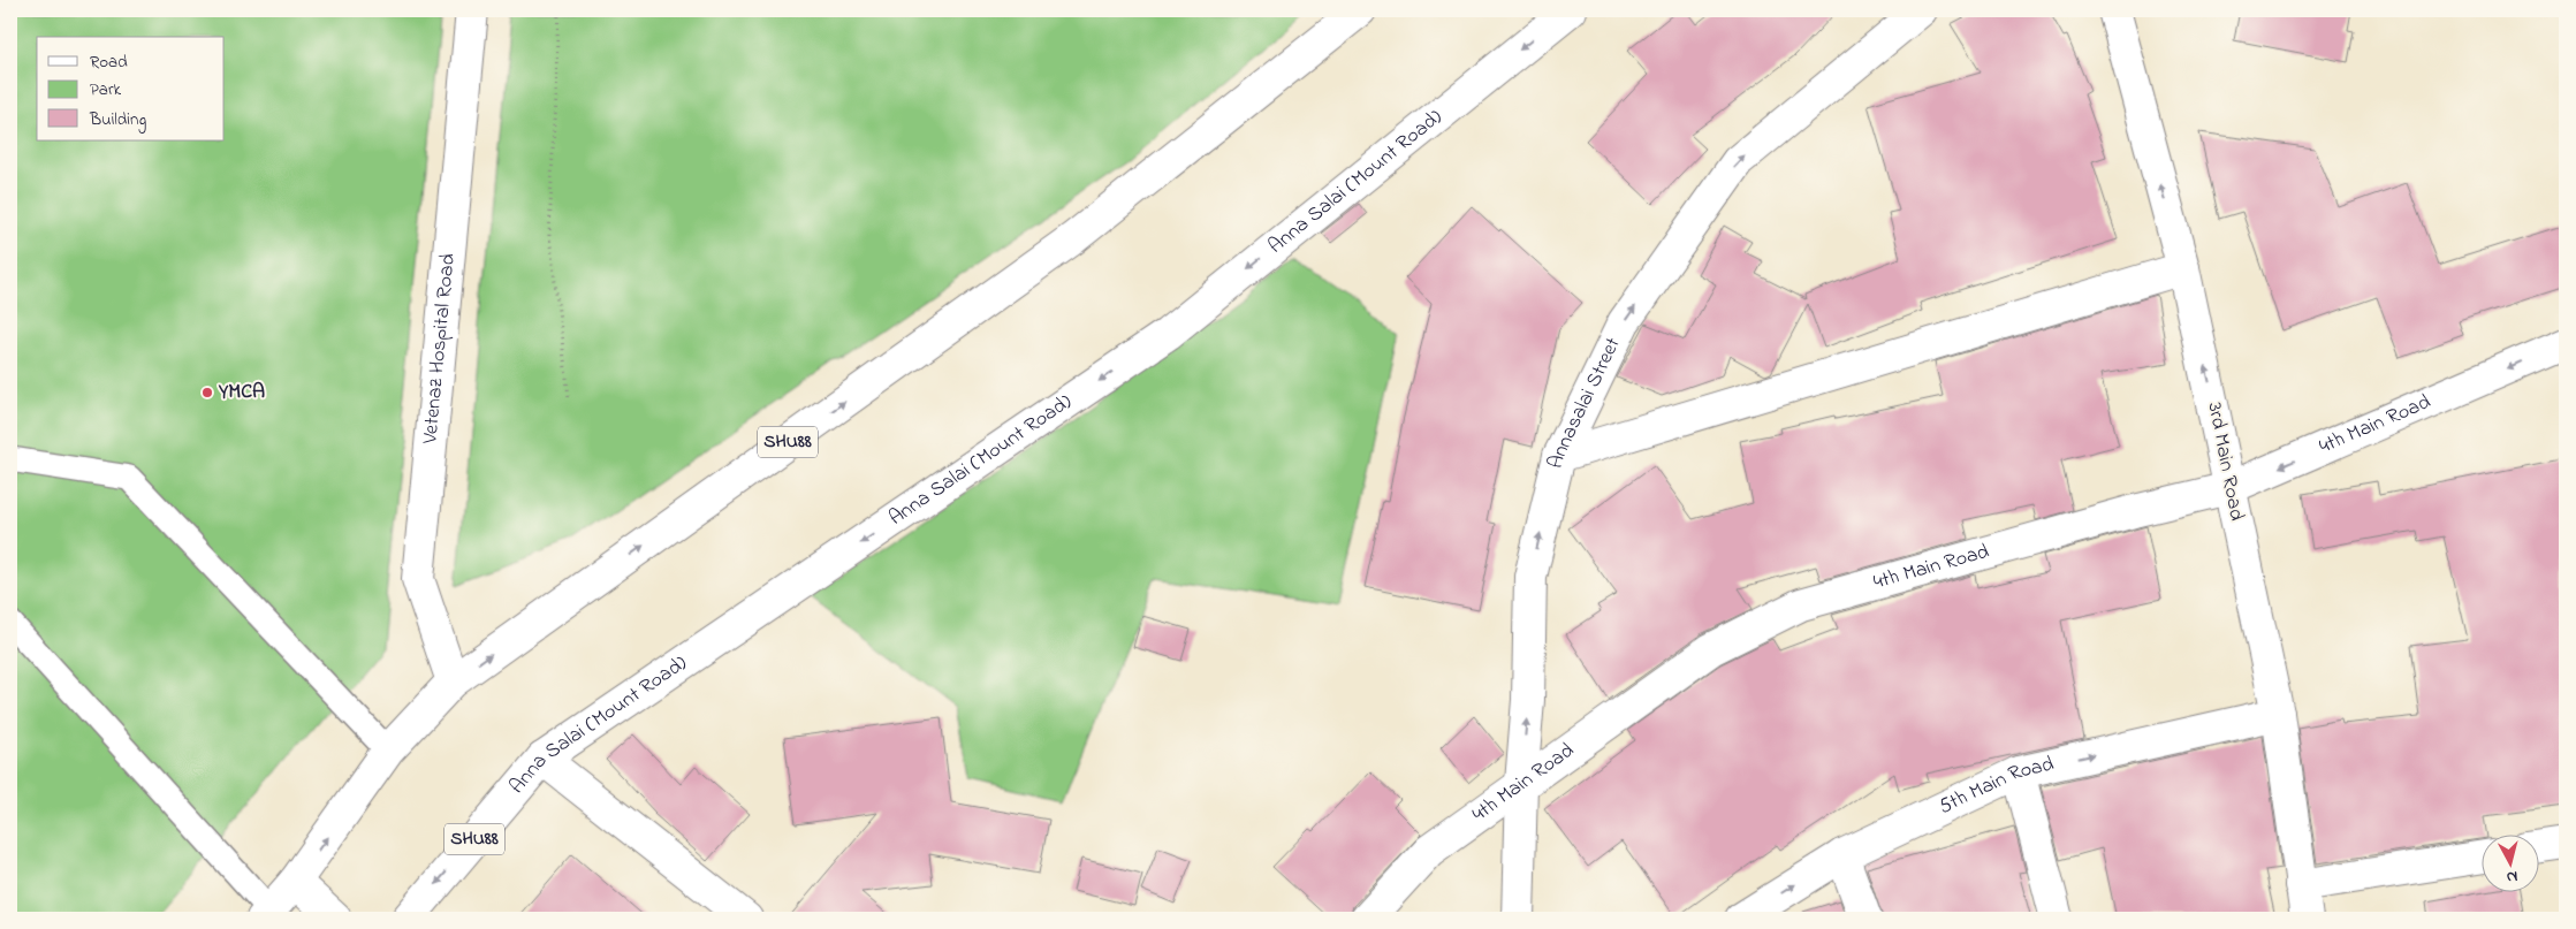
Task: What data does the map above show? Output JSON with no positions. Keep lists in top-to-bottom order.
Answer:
{
  "streets": {
    "street": [
      "Anna Salai (Mount Road)",
      "Vetenaz Hospital Road",
      "Annasalai Street",
      "4th Main Road",
      "SHU88",
      "3rd Main Road",
      "5th Main Road"
    ]
  },
  "crossings": [
    ["Vetenaz Hospital Road", "SHU88"],
    ["Annasalai Street", "4th Main Road"],
    ["4th Main Road", "3rd Main Road"],
    ["3rd Main Road", "5th Main Road"]
  ],
  "one_way": ["Annasalai Street", "3rd Main Road", "5th Main Road"],
  "places": ["YMCA"],
  "legend": ["Road", "Park", "Building"],
  "north": "bottom"
}
